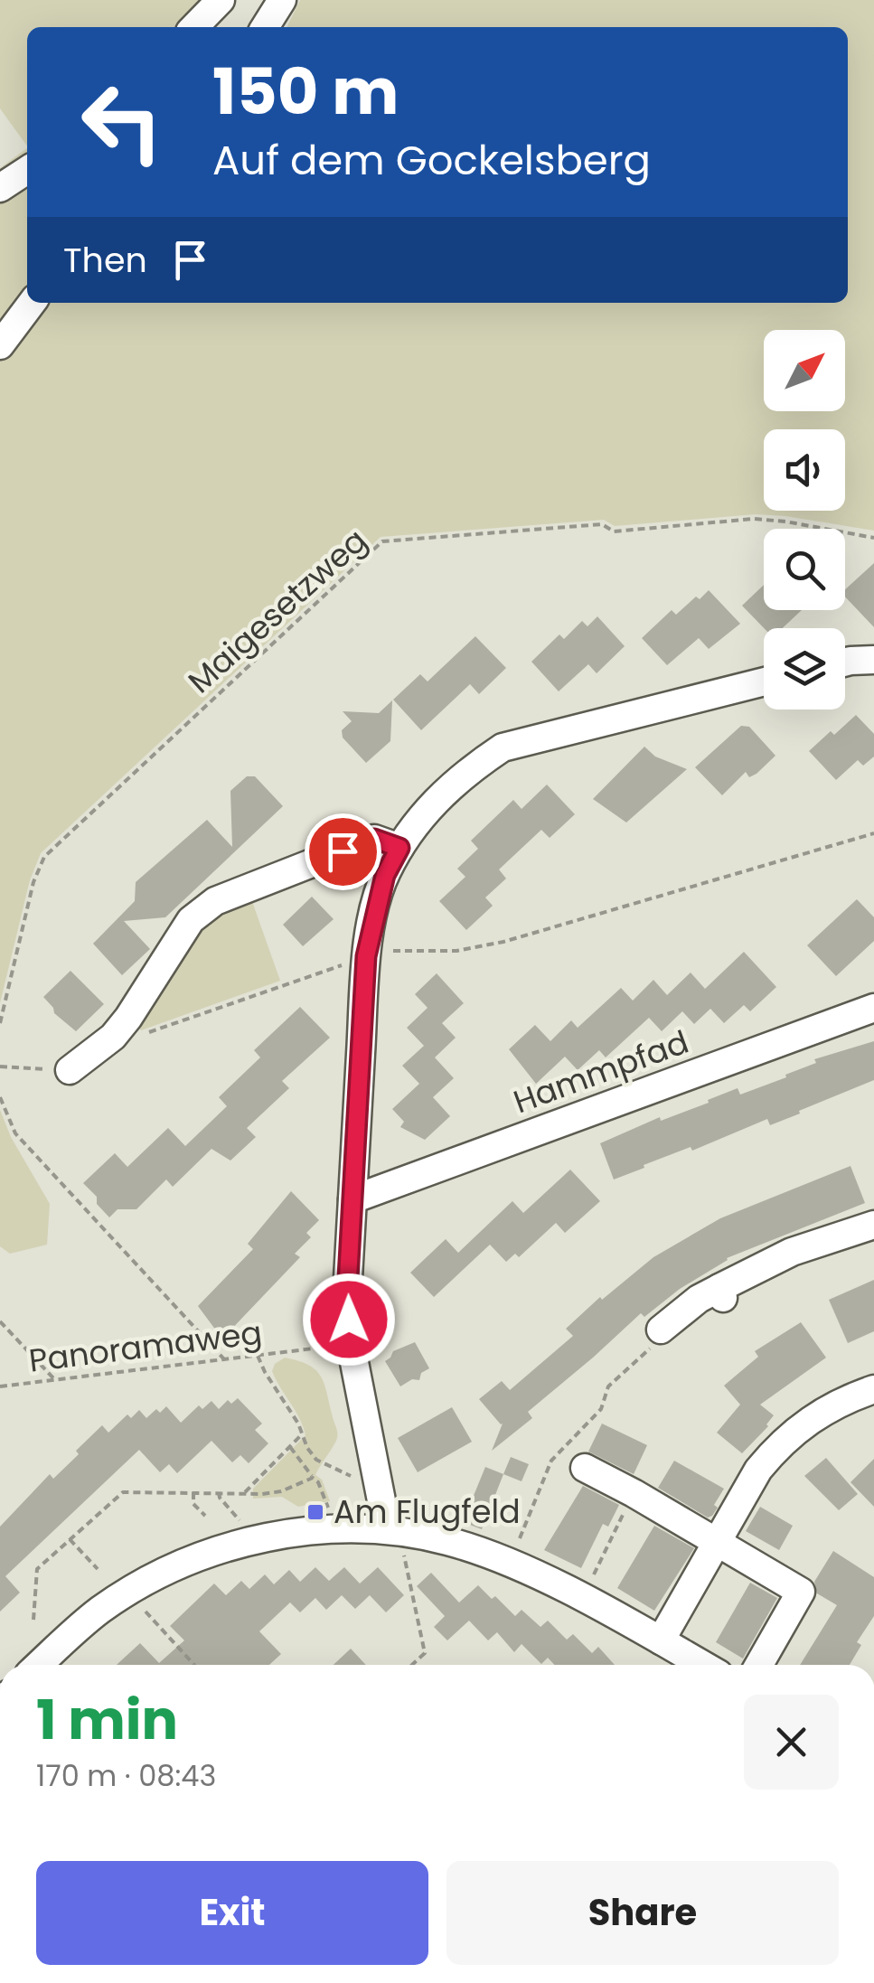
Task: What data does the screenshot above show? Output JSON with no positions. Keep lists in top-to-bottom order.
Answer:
{
  "streets": {
    "street": ["Hammpfad"],
    "path": ["Maigesetzweg", "Panoramaweg"]
  },
  "places": {
    "transit": ["Am Flugfeld"]
  },
  "north": "top right",
  "page": {
    "turn": ["150 m", "Auf dem Gockelsberg"],
    "then": "Then",
    "heading": ["1 min", "170 m · 08:43"],
    "buttons": ["Exit", "Share"]
  }
}
